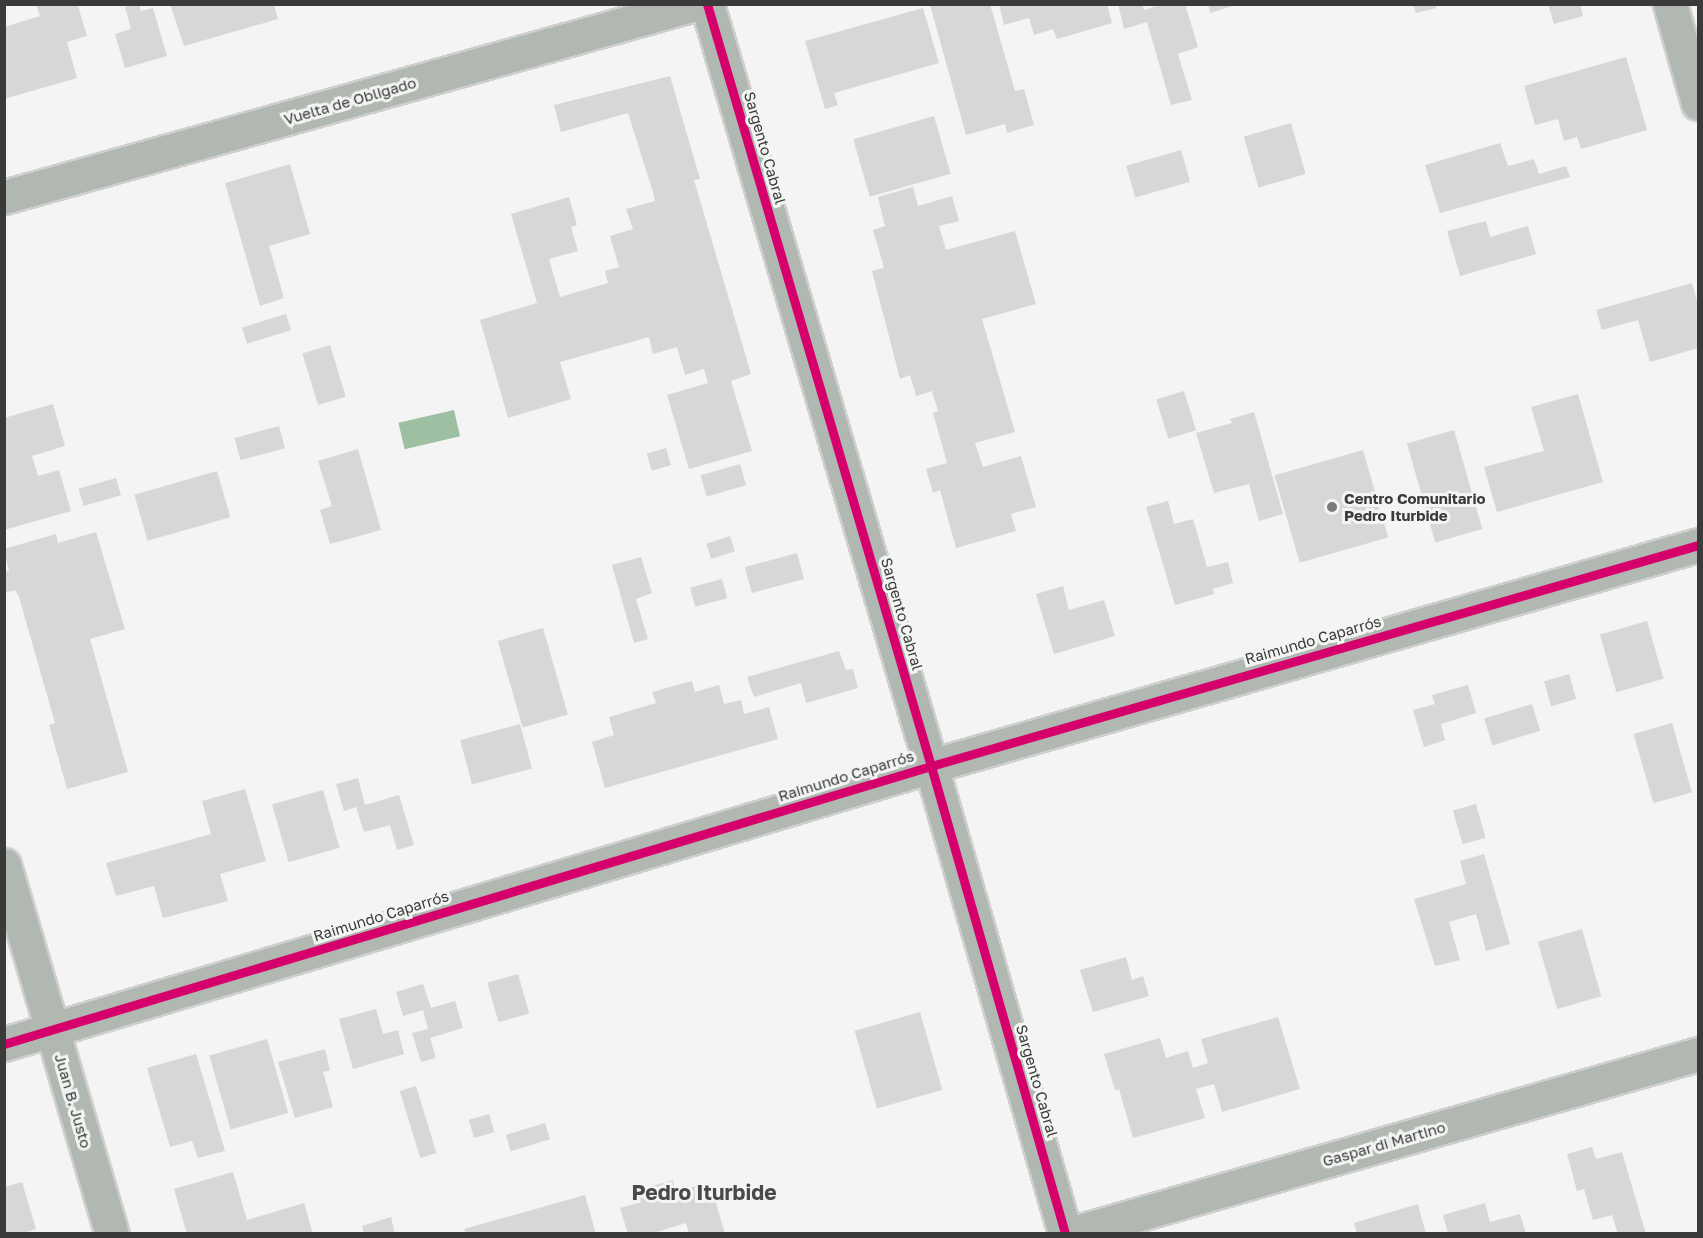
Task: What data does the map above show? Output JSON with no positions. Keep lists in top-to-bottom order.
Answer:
{
  "streets": {
    "street": [
      "Vuelta de Obligado",
      "Sargento Cabral",
      "Raimundo Caparrós",
      "Juan B. Justo",
      "Gaspar di Martino"
    ]
  },
  "crossings": [
    ["Sargento Cabral", "Raimundo Caparrós"],
    ["Raimundo Caparrós", "Juan B. Justo"]
  ],
  "districts": ["Pedro Iturbide"],
  "places": ["Centro Comunitario Pedro Iturbide"]
}
